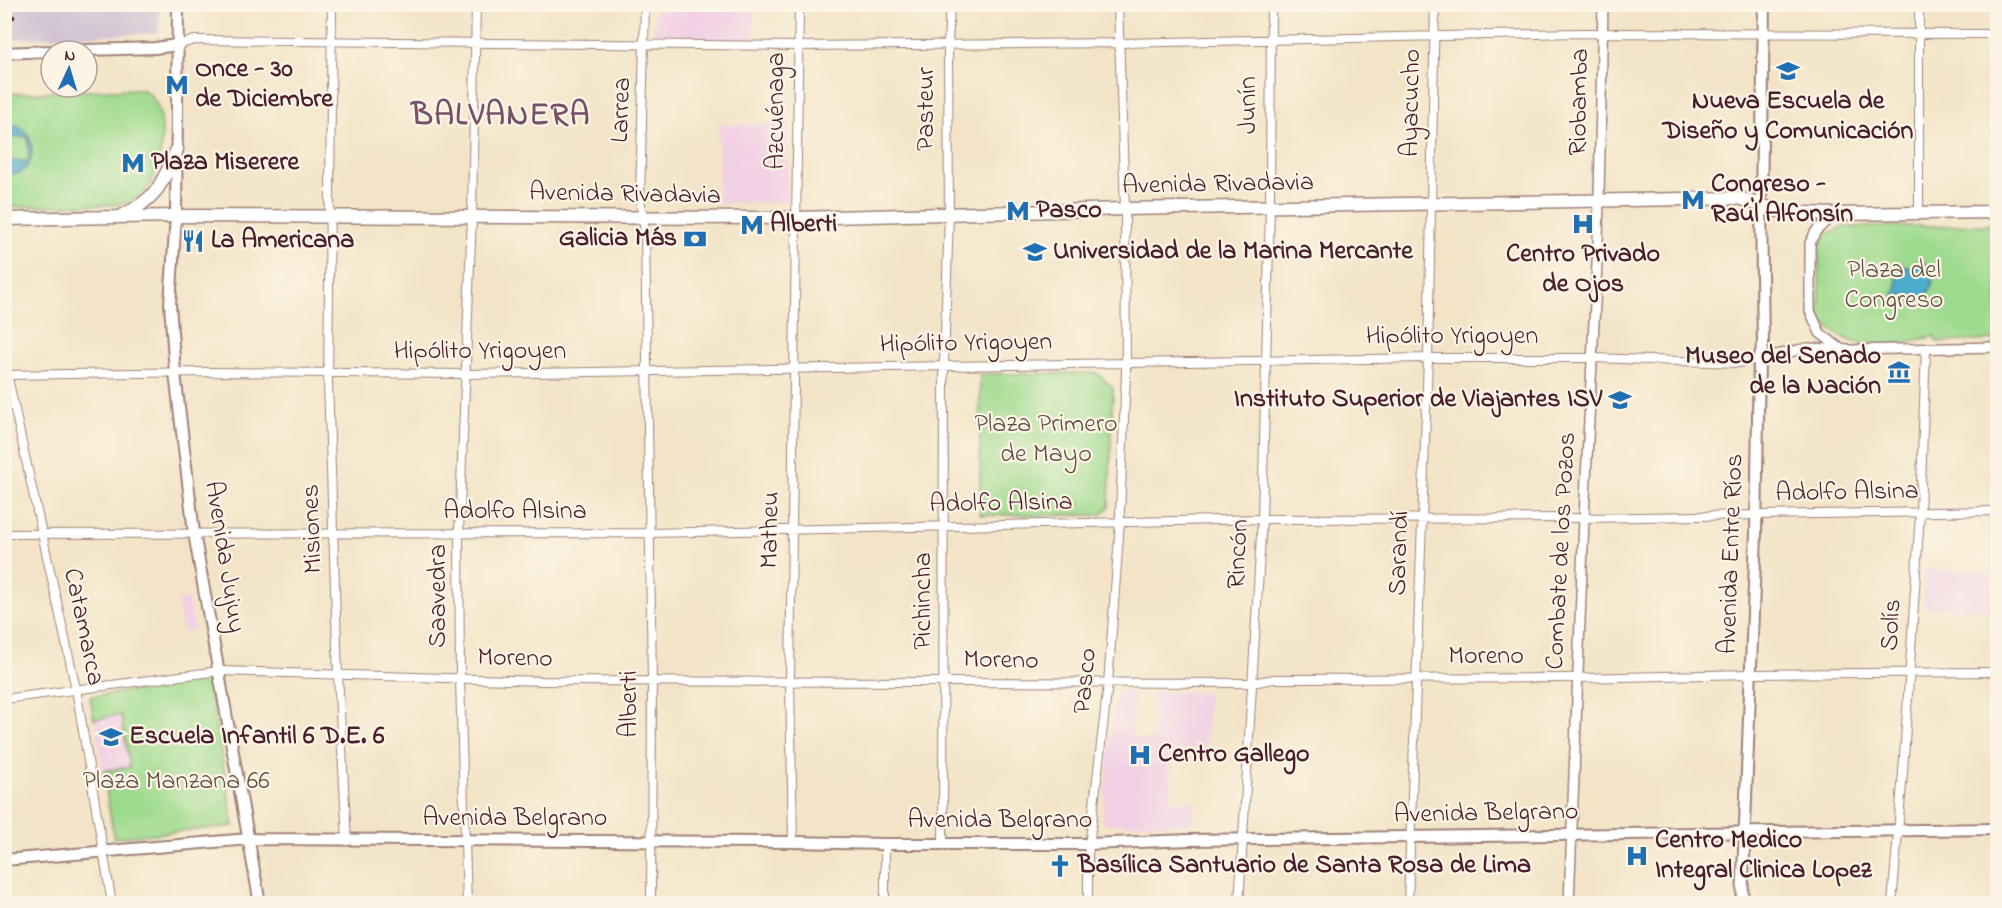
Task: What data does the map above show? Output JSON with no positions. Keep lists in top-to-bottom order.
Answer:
{
  "streets": {
    "main road": [
      "Avenida Rivadavia",
      "Avenida Entre Ríos",
      "Avenida Jujuy",
      "Avenida Belgrano"
    ],
    "street": [
      "Riobamba",
      "Ayacucho",
      "Junín",
      "Pasteur",
      "Larrea",
      "Azcuénaga",
      "Hipólito Yrigoyen",
      "Adolfo Alsina",
      "Misiones",
      "Matheu",
      "Combate de los Pozos",
      "Sarandí",
      "Rincón",
      "Saavedra",
      "Pichincha",
      "Solís",
      "Catamarca",
      "Moreno",
      "Pasco",
      "Alberti"
    ]
  },
  "crossings": [
    ["Riobamba", "Avenida Rivadavia"],
    ["Riobamba", "Combate de los Pozos"],
    ["Ayacucho", "Avenida Rivadavia"],
    ["Ayacucho", "Sarandí"],
    ["Junín", "Avenida Rivadavia"],
    ["Junín", "Rincón"],
    ["Pasteur", "Avenida Rivadavia"],
    ["Pasteur", "Pichincha"],
    ["Larrea", "Avenida Rivadavia"],
    ["Larrea", "Alberti"],
    ["Azcuénaga", "Avenida Rivadavia"],
    ["Azcuénaga", "Matheu"],
    ["Avenida Rivadavia", "Misiones"],
    ["Avenida Rivadavia", "Matheu"],
    ["Avenida Rivadavia", "Combate de los Pozos"],
    ["Avenida Rivadavia", "Sarandí"],
    ["Avenida Rivadavia", "Rincón"],
    ["Avenida Rivadavia", "Avenida Entre Ríos"],
    ["Avenida Rivadavia", "Avenida Jujuy"],
    ["Avenida Rivadavia", "Saavedra"],
    ["Avenida Rivadavia", "Pichincha"],
    ["Avenida Rivadavia", "Pasco"],
    ["Avenida Rivadavia", "Alberti"],
    ["Hipólito Yrigoyen", "Misiones"],
    ["Hipólito Yrigoyen", "Matheu"],
    ["Hipólito Yrigoyen", "Combate de los Pozos"],
    ["Hipólito Yrigoyen", "Sarandí"],
    ["Hipólito Yrigoyen", "Rincón"],
    ["Hipólito Yrigoyen", "Avenida Entre Ríos"],
    ["Hipólito Yrigoyen", "Avenida Jujuy"],
    ["Hipólito Yrigoyen", "Saavedra"],
    ["Hipólito Yrigoyen", "Pichincha"],
    ["Hipólito Yrigoyen", "Solís"],
    ["Hipólito Yrigoyen", "Catamarca"],
    ["Hipólito Yrigoyen", "Pasco"],
    ["Hipólito Yrigoyen", "Alberti"],
    ["Adolfo Alsina", "Misiones"],
    ["Adolfo Alsina", "Matheu"],
    ["Adolfo Alsina", "Combate de los Pozos"],
    ["Adolfo Alsina", "Sarandí"],
    ["Adolfo Alsina", "Rincón"],
    ["Adolfo Alsina", "Avenida Entre Ríos"],
    ["Adolfo Alsina", "Avenida Jujuy"],
    ["Adolfo Alsina", "Saavedra"],
    ["Adolfo Alsina", "Pichincha"],
    ["Adolfo Alsina", "Solís"],
    ["Adolfo Alsina", "Catamarca"],
    ["Adolfo Alsina", "Pasco"],
    ["Adolfo Alsina", "Alberti"],
    ["Misiones", "Moreno"],
    ["Misiones", "Avenida Belgrano"],
    ["Matheu", "Moreno"],
    ["Matheu", "Avenida Belgrano"],
    ["Combate de los Pozos", "Moreno"],
    ["Combate de los Pozos", "Avenida Belgrano"],
    ["Sarandí", "Moreno"],
    ["Sarandí", "Avenida Belgrano"],
    ["Rincón", "Moreno"],
    ["Rincón", "Avenida Belgrano"],
    ["Avenida Entre Ríos", "Moreno"],
    ["Avenida Entre Ríos", "Avenida Belgrano"],
    ["Avenida Jujuy", "Moreno"],
    ["Avenida Jujuy", "Avenida Belgrano"],
    ["Saavedra", "Moreno"],
    ["Saavedra", "Avenida Belgrano"],
    ["Pichincha", "Moreno"],
    ["Pichincha", "Avenida Belgrano"],
    ["Solís", "Moreno"],
    ["Solís", "Avenida Belgrano"],
    ["Catamarca", "Moreno"],
    ["Catamarca", "Avenida Belgrano"],
    ["Moreno", "Pasco"],
    ["Moreno", "Alberti"],
    ["Pasco", "Avenida Belgrano"],
    ["Alberti", "Avenida Belgrano"]
  ],
  "districts": ["BALVANERA"],
  "parks": ["Plaza del Congreso", "Plaza Primero de Mayo", "Plaza Manzana 66"],
  "places": {
    "school or university": [
      "Nueva Escuela de Diseño y Comunicación",
      "Universidad de la Marina Mercante",
      "Instituto Superior de Viajantes ISV",
      "Escuela Infantil 6 D.E. 6"
    ],
    "metro station": [
      "Once - 30 de Diciembre",
      "Plaza Miserere",
      "Congreso - Raúl Alfonsín",
      "Pasco",
      "Alberti"
    ],
    "hospital": ["Centro Privado de Ojos", "Centro Gallego", "Centro Medico Integral Clinica Lopez"],
    "bank": ["Galicia Más"],
    "restaurant": ["La Americana"],
    "museum": ["Museo del Senado de la Nación"],
    "church": ["Basílica Santuario de Santa Rosa de Lima"]
  },
  "north": "top"
}
